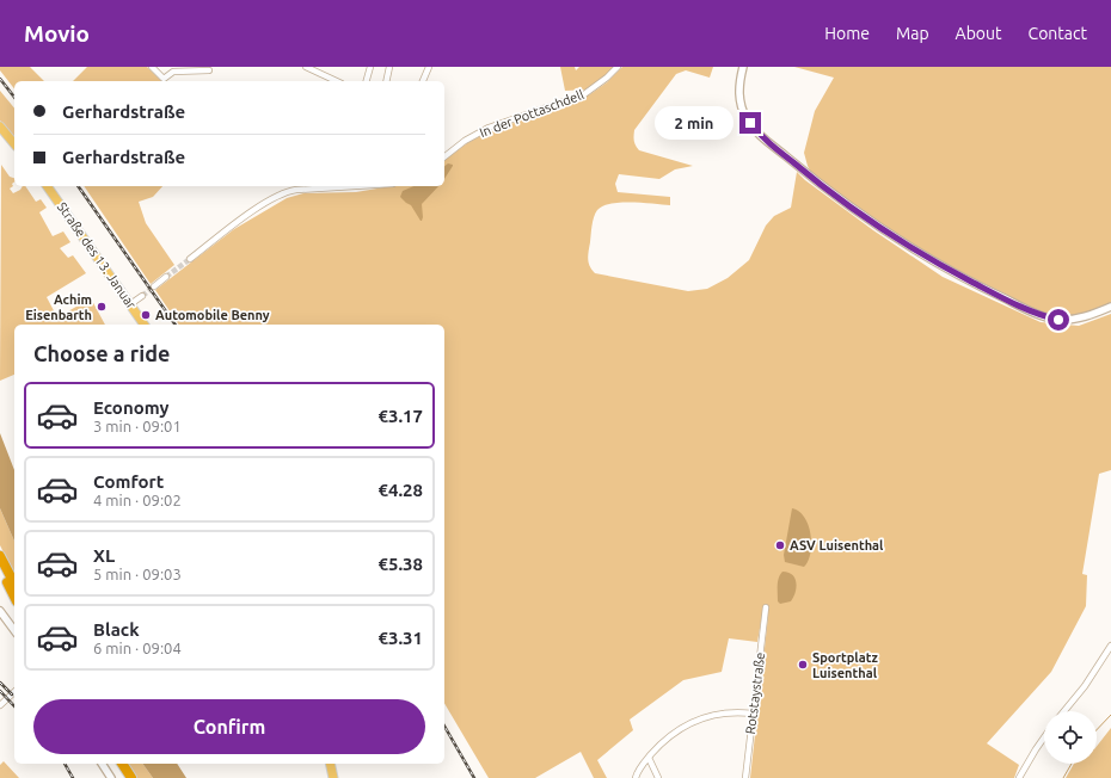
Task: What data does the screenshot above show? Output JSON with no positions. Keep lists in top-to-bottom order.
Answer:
{
  "streets": {
    "main road": ["Straße des 13. Januar"],
    "street": ["In der Pottaschdell", "Rotstaystraße"]
  },
  "places": [
    "Achim Eisenbarth",
    "Automobile Benny",
    "ASV Luisenthal",
    "Sportplatz Luisenthal"
  ],
  "page": {
    "header": "Movio",
    "nav": [
      "Home",
      "Map",
      "About",
      "Contact"
    ],
    "banner": ["Gerhardstraße", "Gerhardstraße"],
    "bubble": "2 min",
    "heading": "Choose a ride",
    "list": [
      {
        "name": "Economy",
        "note": "3 min · 09:01",
        "value": "€3.17"
      },
      {
        "name": "Comfort",
        "note": "4 min · 09:02",
        "value": "€4.28"
      },
      {
        "name": "XL",
        "note": "5 min · 09:03",
        "value": "€5.38"
      },
      {
        "name": "Black",
        "note": "6 min · 09:04",
        "value": "€3.31"
      }
    ],
    "buttons": "Confirm"
  }
}
